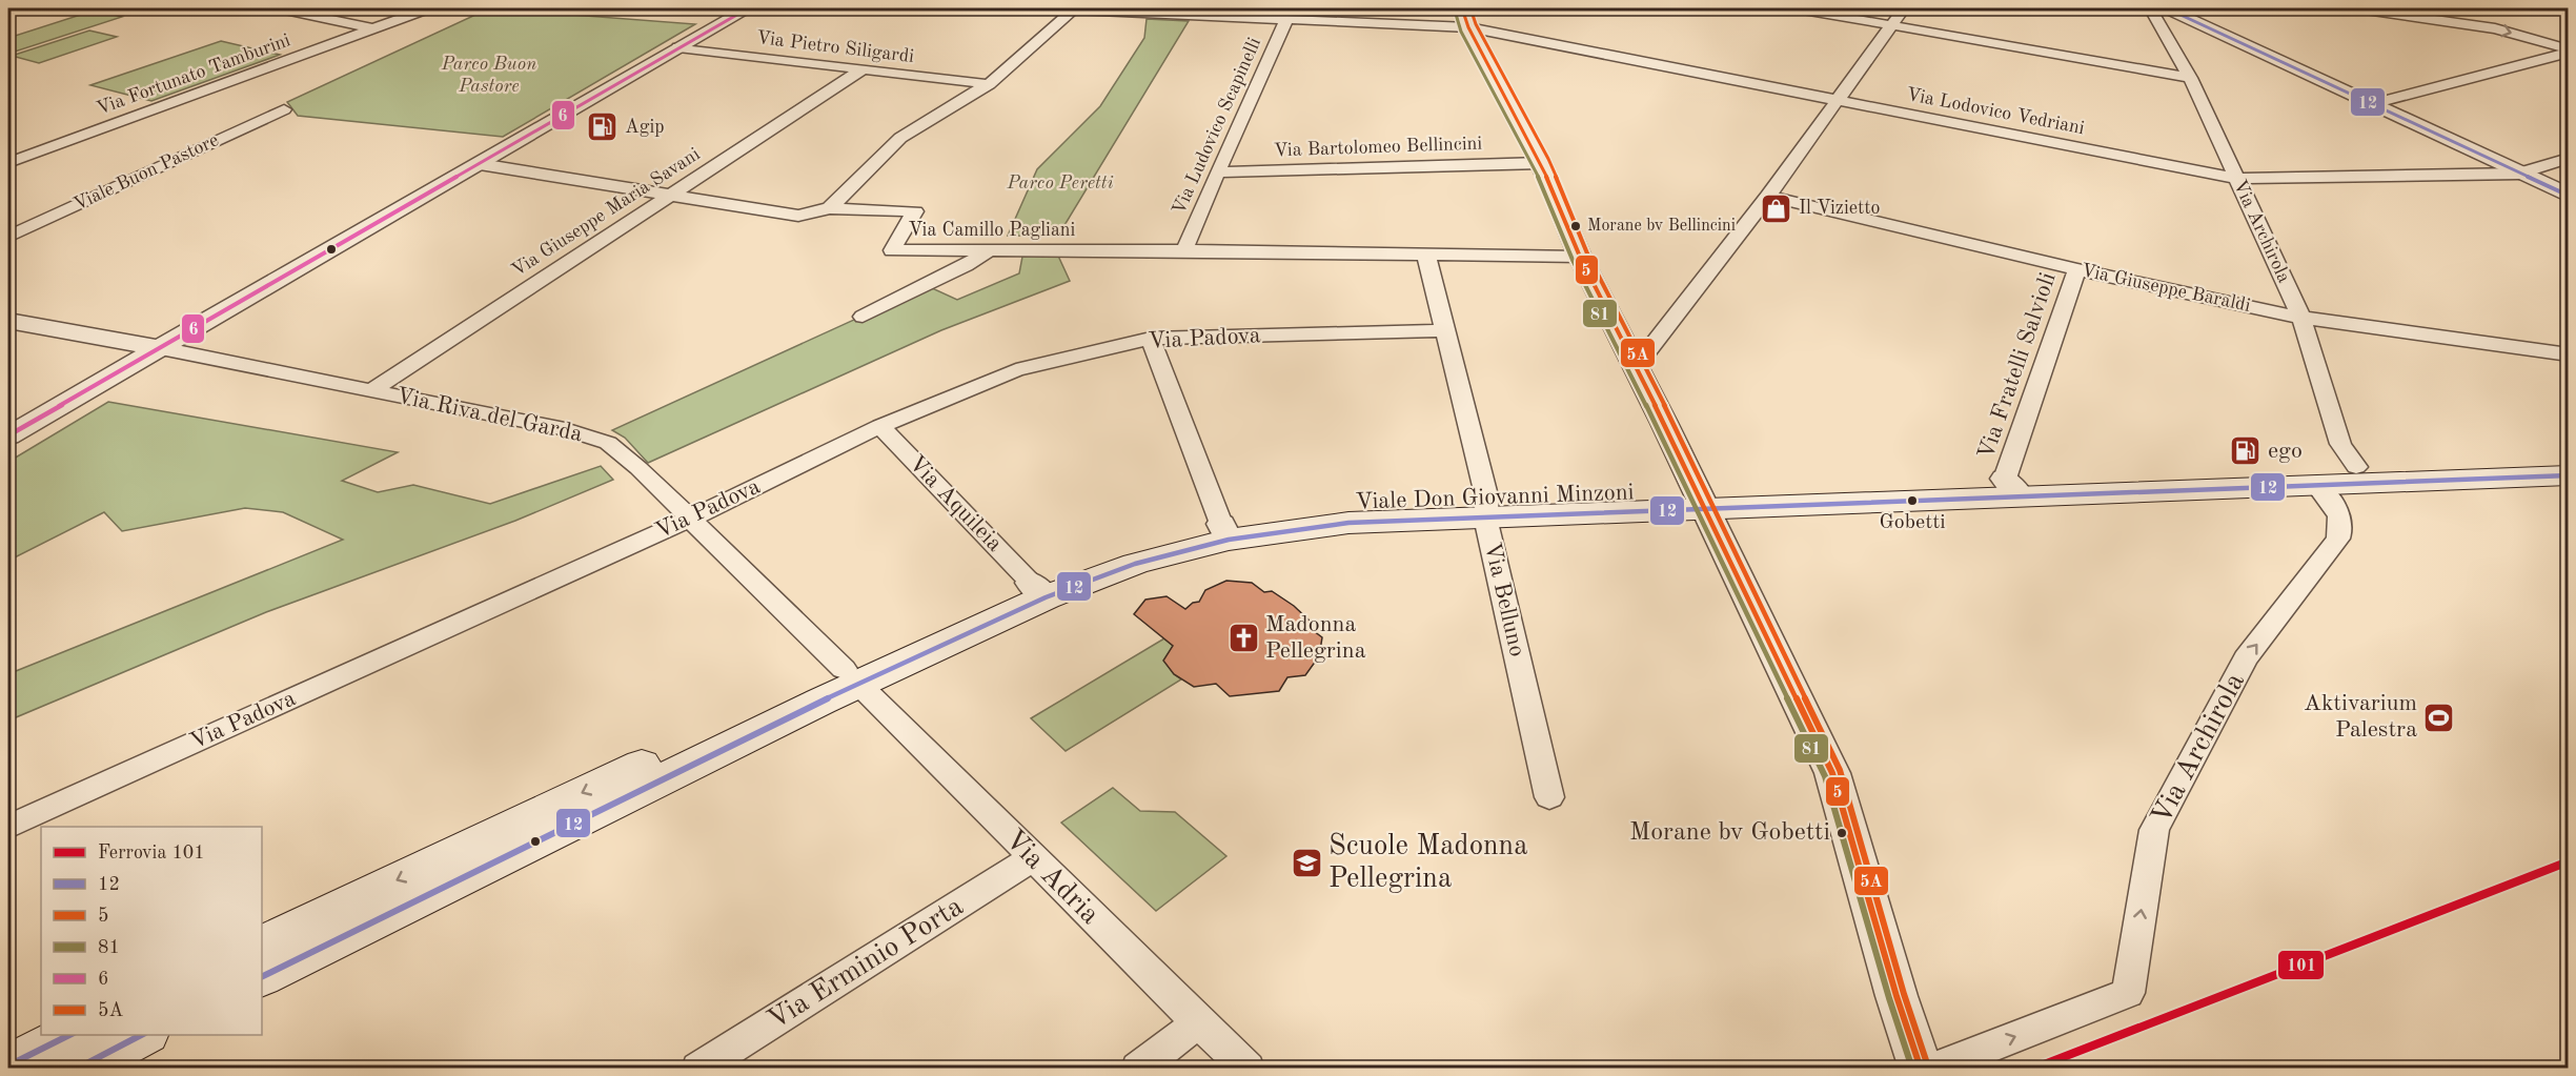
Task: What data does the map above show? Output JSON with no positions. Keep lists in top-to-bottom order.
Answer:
{
  "streets": {
    "main road": ["Viale Don Giovanni Minzoni"],
    "street": [
      "Via Pietro Siligardi",
      "Via Fortunato Tamburini",
      "Via Lodovico Vedriani",
      "Via Ludovico Scapinelli",
      "Via Bartolomeo Bellincini",
      "Viale Buon Pastore",
      "Via Giuseppe Maria Savani",
      "Via Camillo Pagliani",
      "Via Archirola",
      "Via Giuseppe Baraldi",
      "Via Padova",
      "Via Fratelli Salvioli",
      "Via Riva del Garda",
      "Via Aquileia",
      "Via Belluno",
      "Via Adria",
      "Via Erminio Porta"
    ]
  },
  "crossings": [
    ["Via Pietro Siligardi", "Via Giuseppe Maria Savani"],
    ["Via Lodovico Vedriani", "Via Ludovico Scapinelli"],
    ["Via Lodovico Vedriani", "Via Archirola"],
    ["Via Ludovico Scapinelli", "Via Bartolomeo Bellincini"],
    ["Via Ludovico Scapinelli", "Via Camillo Pagliani"],
    ["Via Giuseppe Maria Savani", "Via Camillo Pagliani"],
    ["Via Giuseppe Maria Savani", "Via Riva del Garda"],
    ["Via Camillo Pagliani", "Via Belluno"],
    ["Via Archirola", "Via Giuseppe Baraldi"],
    ["Via Giuseppe Baraldi", "Via Fratelli Salvioli"],
    ["Via Padova", "Via Riva del Garda"],
    ["Via Padova", "Via Aquileia"],
    ["Via Padova", "Via Belluno"],
    ["Via Fratelli Salvioli", "Viale Don Giovanni Minzoni"],
    ["Via Riva del Garda", "Viale Don Giovanni Minzoni"],
    ["Via Riva del Garda", "Via Adria"],
    ["Viale Don Giovanni Minzoni", "Via Aquileia"],
    ["Viale Don Giovanni Minzoni", "Via Belluno"],
    ["Viale Don Giovanni Minzoni", "Via Adria"],
    ["Via Adria", "Via Erminio Porta"]
  ],
  "one_way": ["Via Archirola"],
  "parks": ["Parco Buon Pastore", "Parco Peretti"],
  "places": {
    "fuel station": ["Agip", "ego"],
    "shop": ["Il Vizietto"],
    "other": ["Morane bv Bellincini", "Gobetti", "Morane bv Gobetti"],
    "church": ["Madonna Pellegrina"],
    "sports": ["Aktivarium Palestra"],
    "school or university": ["Scuole Madonna Pellegrina"]
  },
  "lines": [
    "transit line 12",
    "transit line 5",
    "transit line 6",
    "transit line 5A",
    "transit line 81",
    "rail line 101"
  ],
  "legend": [
    "Ferrovia 101",
    "12",
    "5",
    "81",
    "6",
    "5A"
  ]
}
